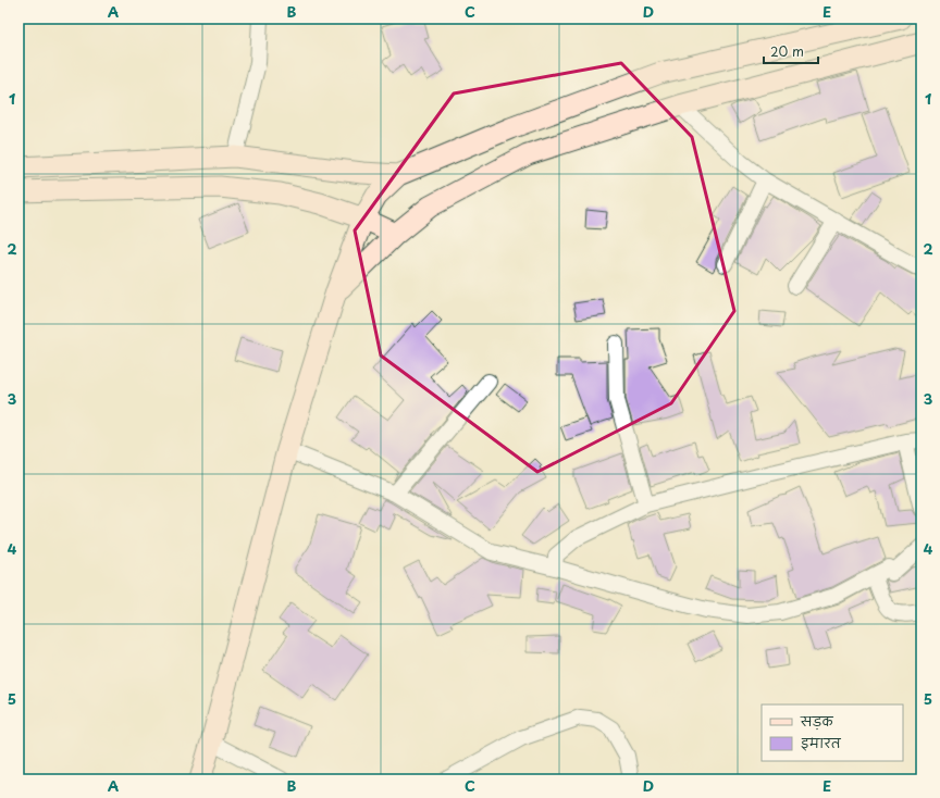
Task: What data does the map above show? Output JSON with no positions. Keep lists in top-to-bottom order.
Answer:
{
  "legend": ["सड़क", "इमारत"],
  "scale_bar": "20 m",
  "grid": {
    "columns": [
      "A",
      "B",
      "C",
      "D",
      "E"
    ],
    "rows": [
      "1",
      "2",
      "3",
      "4",
      "5"
    ]
  }
}
